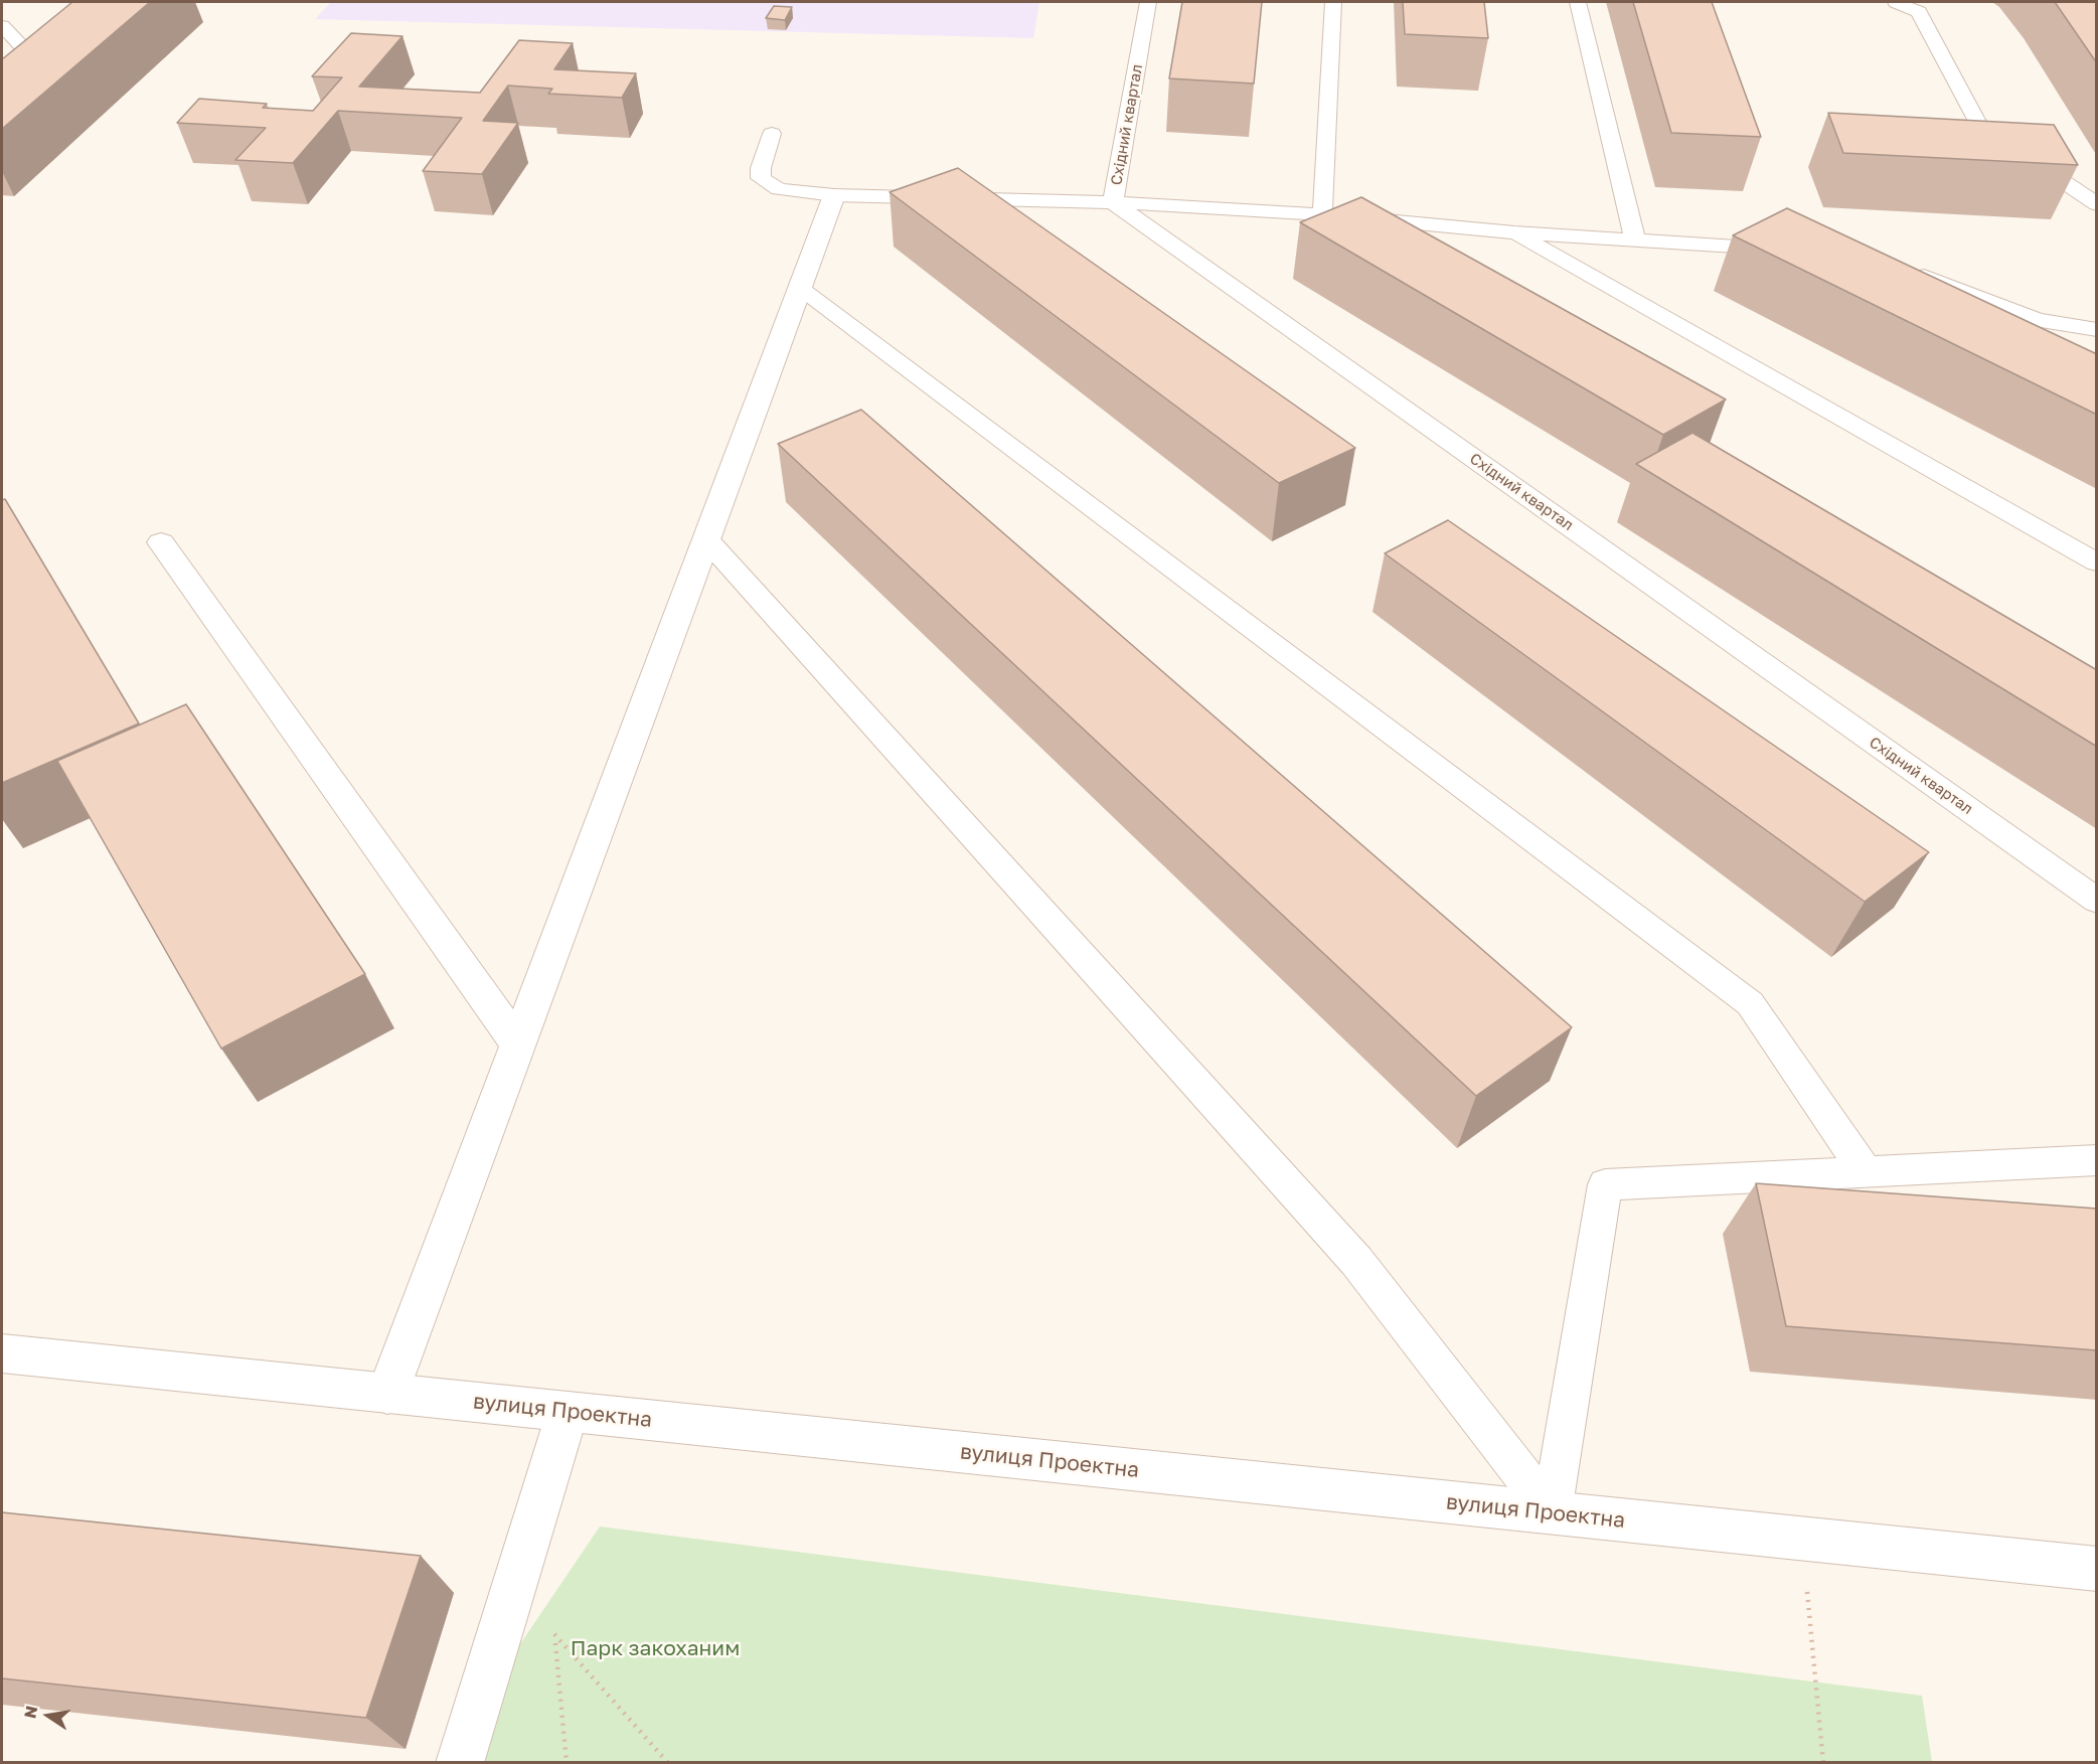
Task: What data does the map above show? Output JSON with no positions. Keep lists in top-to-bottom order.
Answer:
{
  "streets": {
    "street": ["вулиця Проектна"],
    "lane": ["Східний квартал"]
  },
  "parks": ["Парк закоханим"],
  "north": "left"
}
